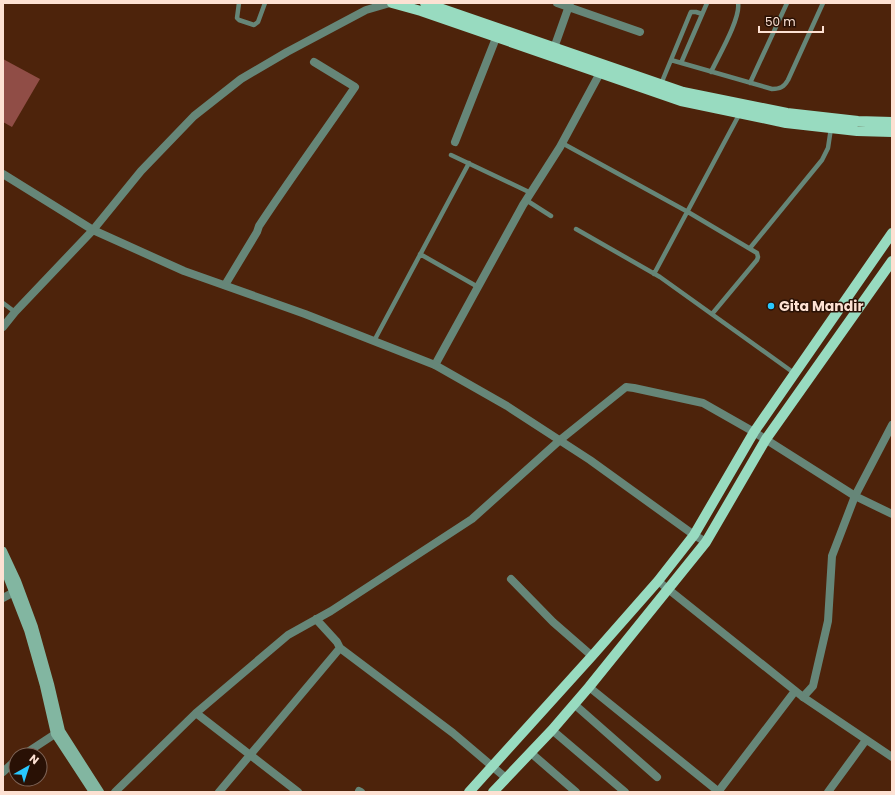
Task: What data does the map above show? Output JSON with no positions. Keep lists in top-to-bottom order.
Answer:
{
  "places": ["Gita Mandir"],
  "scale_bar": "50 m",
  "north": "top right"
}
